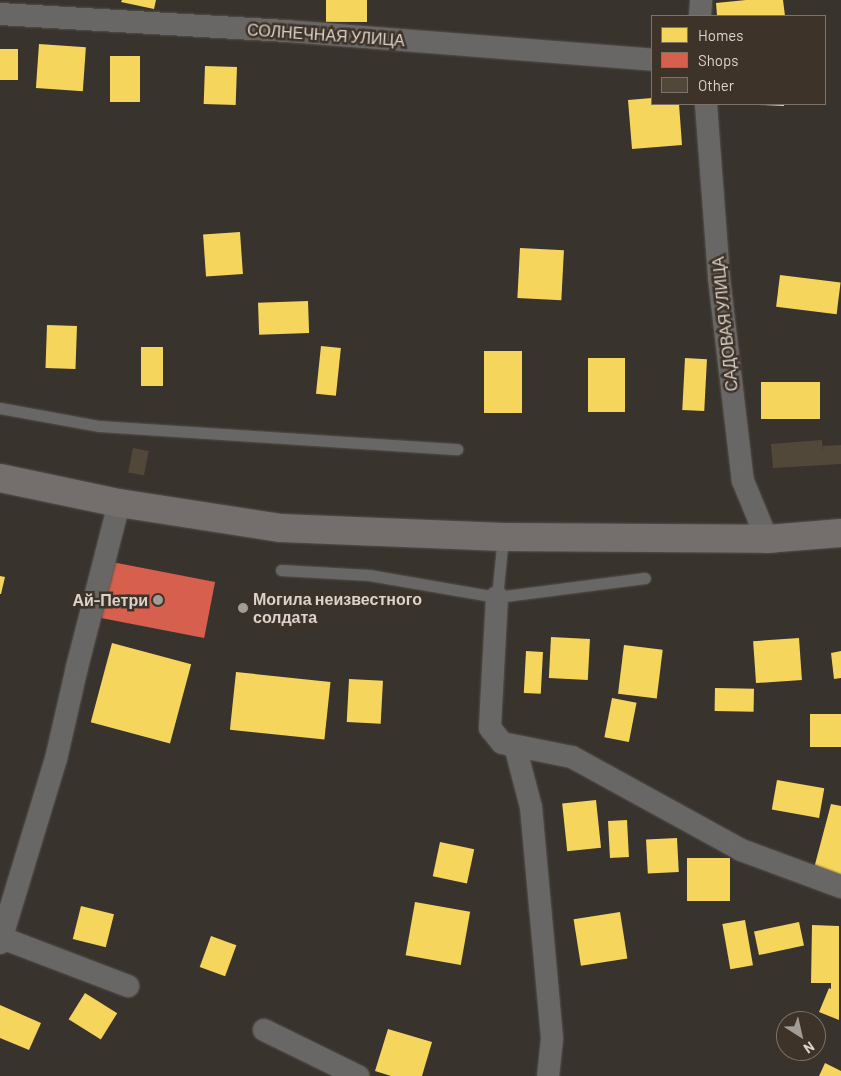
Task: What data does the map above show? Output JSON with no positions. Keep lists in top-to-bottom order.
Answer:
{
  "streets": {
    "street": ["СОЛНЕЧНАЯ УЛИЦА", "САДОВАЯ УЛИЦА"]
  },
  "places": ["Ай-Петри", "Могила неизвестного солдата"],
  "legend": ["Homes", "Shops", "Other"],
  "north": "bottom right"
}
